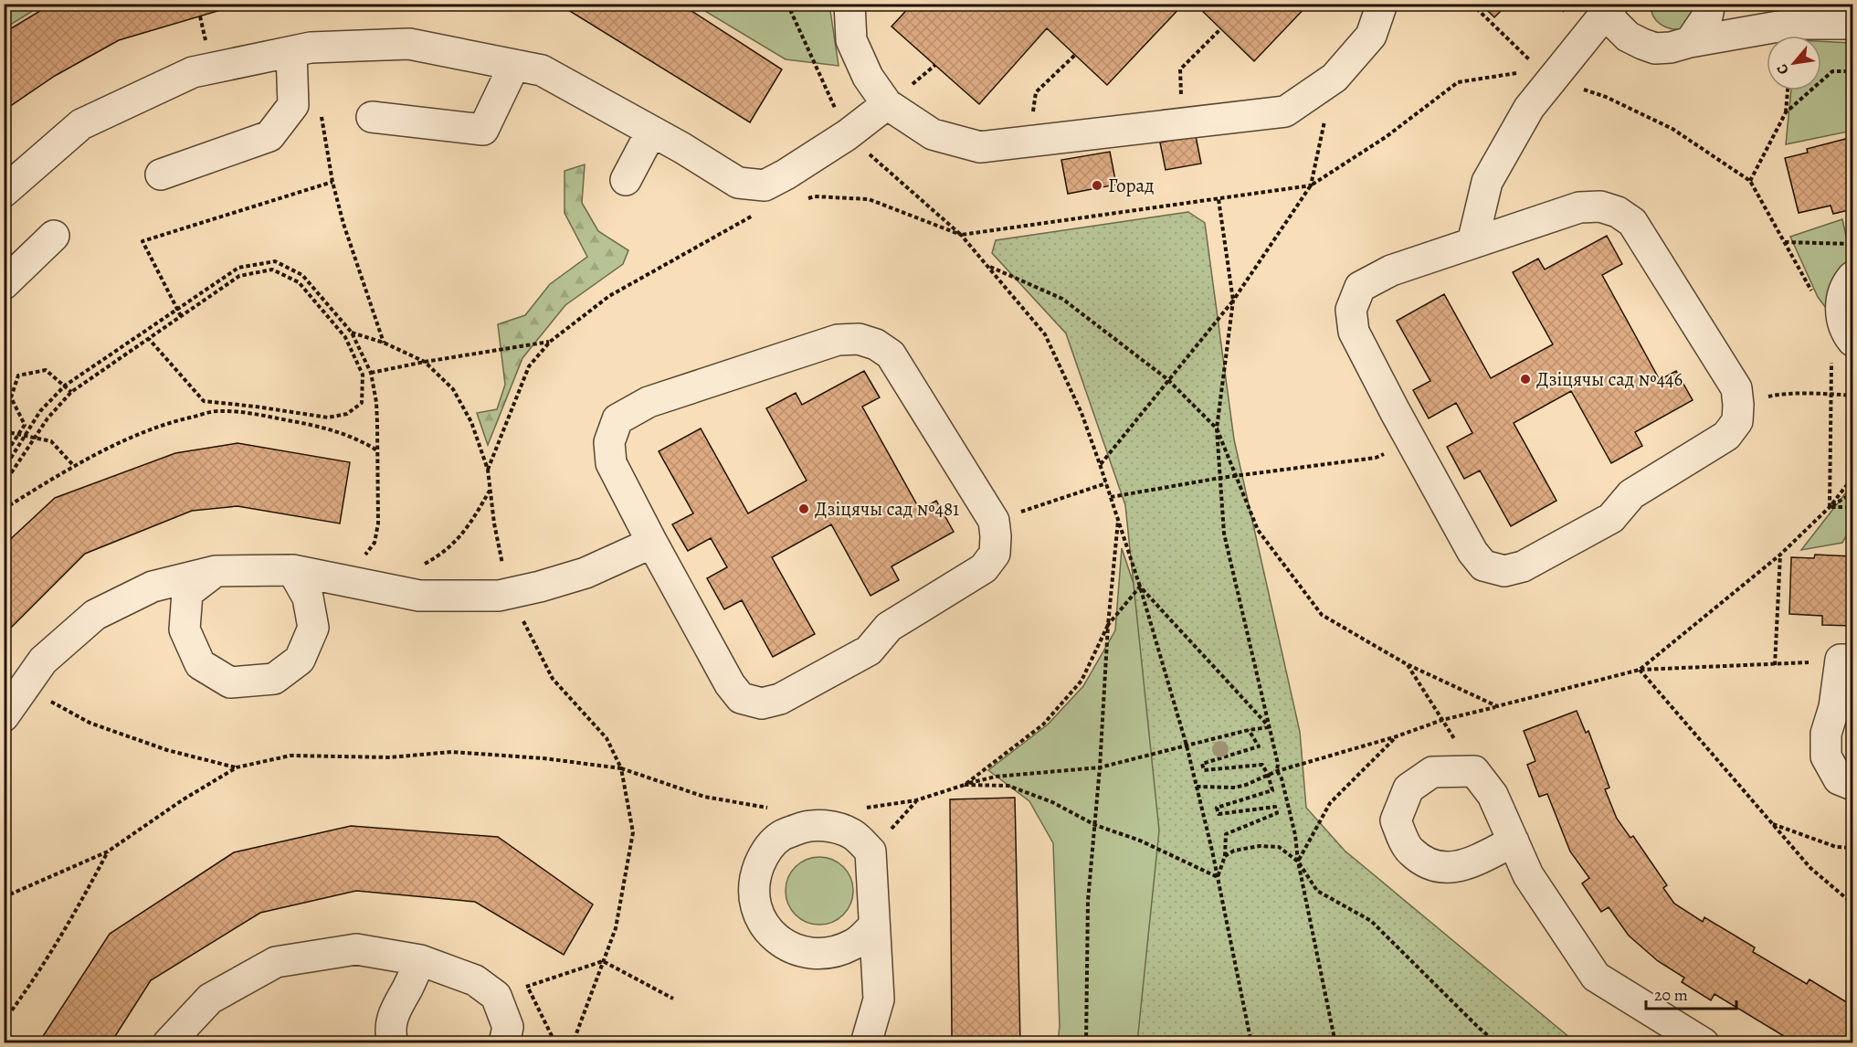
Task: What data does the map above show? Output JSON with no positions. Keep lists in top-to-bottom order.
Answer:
{
  "places": ["Горад", "Дзіцячы сад №446", "Дзіцячы сад №481"],
  "scale_bar": "20 m",
  "north": "bottom left"
}
